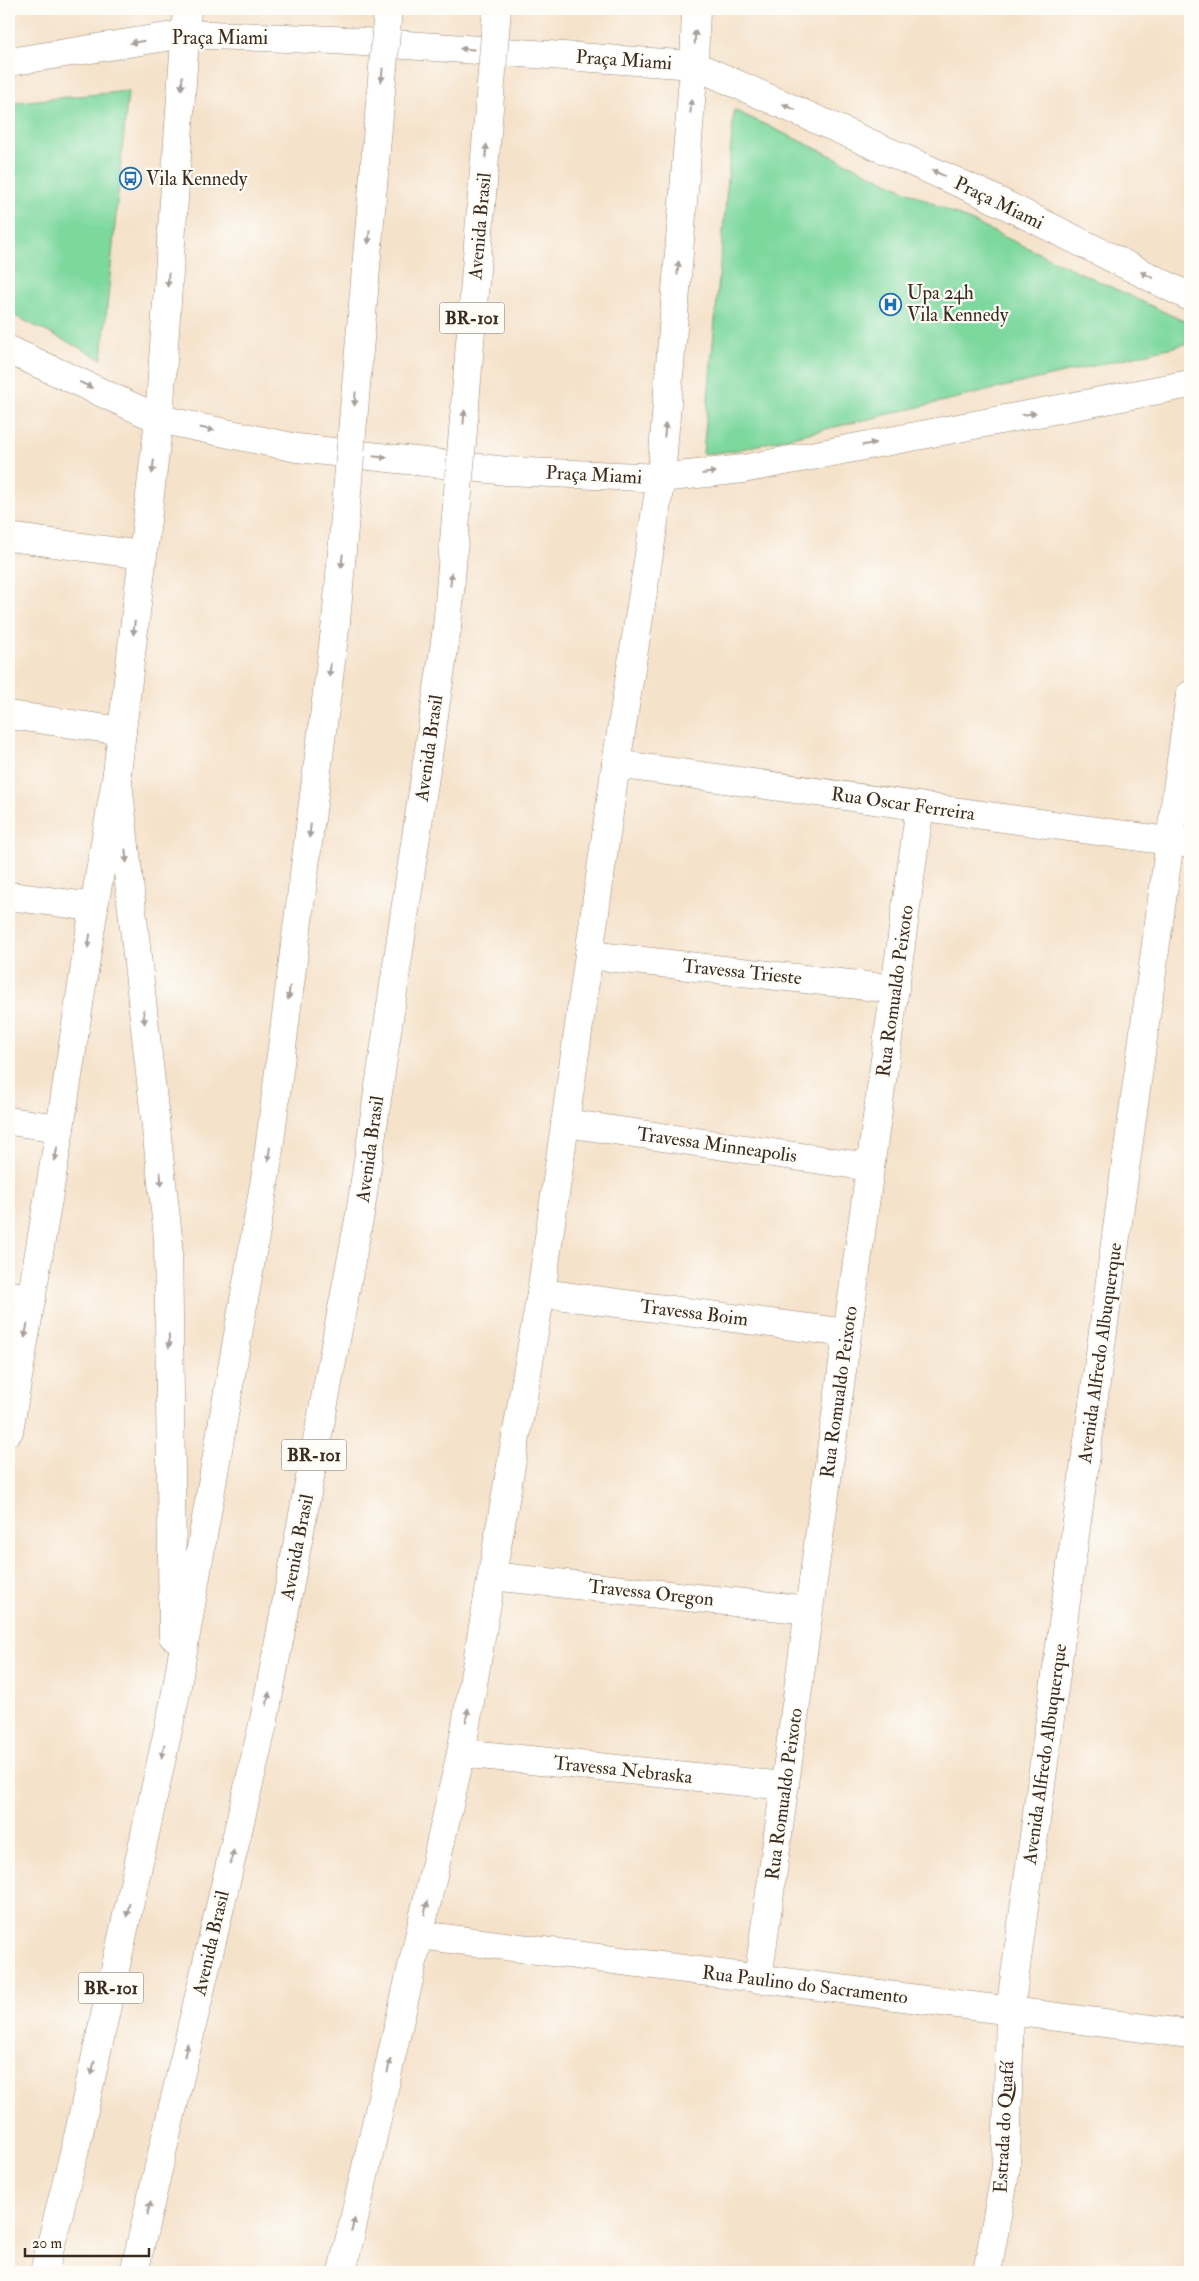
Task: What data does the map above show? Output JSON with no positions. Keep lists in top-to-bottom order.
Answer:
{
  "streets": {
    "main road": [
      "Praça Miami",
      "Avenida Brasil",
      "BR-101",
      "Rua Oscar Ferreira",
      "Travessa Trieste",
      "Rua Romualdo Peixoto",
      "Travessa Minneapolis",
      "Travessa Boim",
      "Avenida Alfredo Albuquerque",
      "Travessa Oregon",
      "Travessa Nebraska",
      "Rua Paulino do Sacramento",
      "Estrada do Quafá"
    ]
  },
  "crossings": [
    ["Rua Oscar Ferreira", "Rua Romualdo Peixoto"],
    ["Rua Oscar Ferreira", "Avenida Alfredo Albuquerque"],
    ["Travessa Trieste", "Rua Romualdo Peixoto"],
    ["Rua Romualdo Peixoto", "Travessa Minneapolis"],
    ["Rua Romualdo Peixoto", "Travessa Boim"],
    ["Rua Romualdo Peixoto", "Travessa Oregon"],
    ["Rua Romualdo Peixoto", "Travessa Nebraska"],
    ["Rua Romualdo Peixoto", "Rua Paulino do Sacramento"],
    ["Avenida Alfredo Albuquerque", "Rua Paulino do Sacramento"],
    ["Avenida Alfredo Albuquerque", "Estrada do Quafá"],
    ["Rua Paulino do Sacramento", "Estrada do Quafá"]
  ],
  "places": {
    "bus stop": ["Vila Kennedy"],
    "hospital": ["Upa 24h Vila Kennedy"]
  },
  "scale_bar": "20 m"
}
